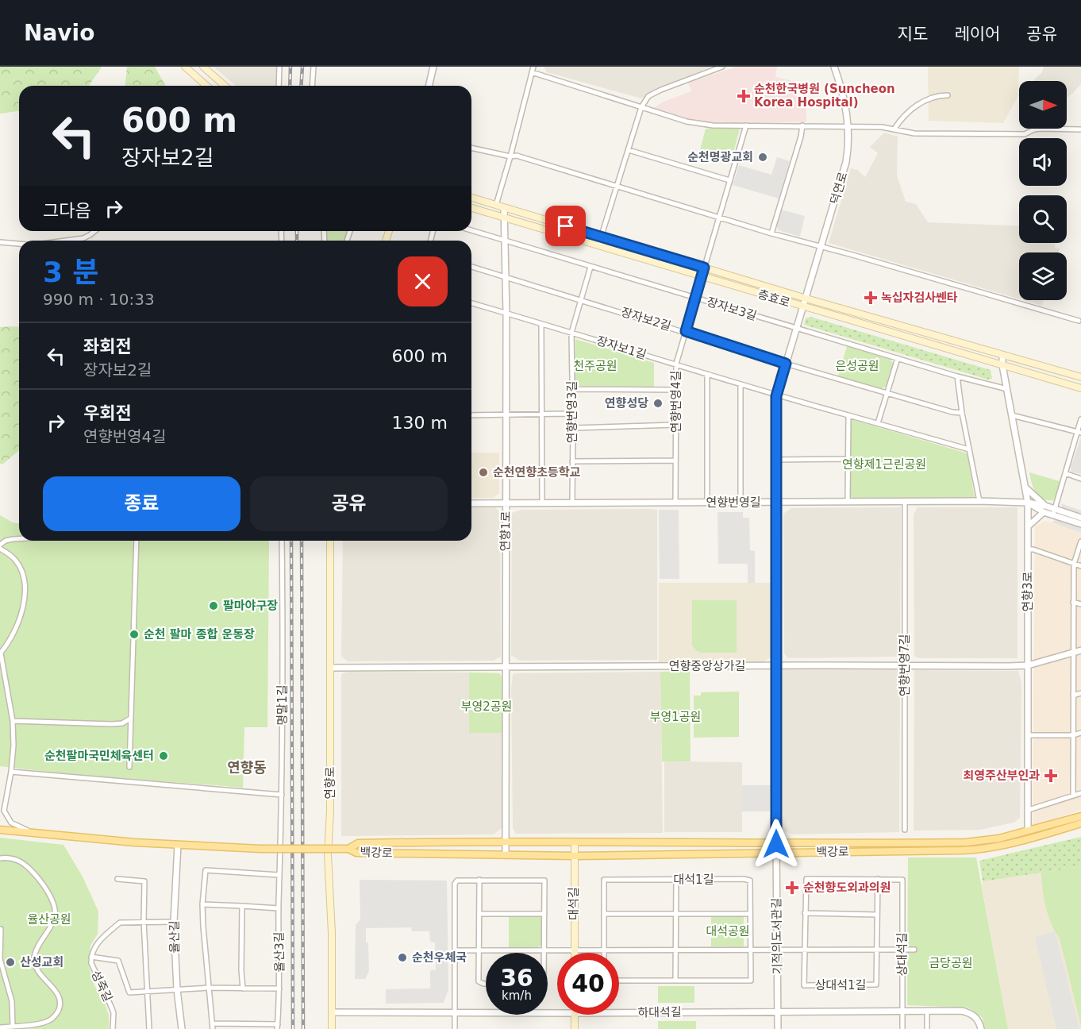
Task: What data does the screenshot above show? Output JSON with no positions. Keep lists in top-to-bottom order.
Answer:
{
  "streets": {
    "main road": [
      "충효로",
      "연향로",
      "백강로",
      "대석길"
    ],
    "street": [
      "덕연로",
      "장자보3길",
      "장자보2길",
      "장자보1길",
      "연향번영4길",
      "연향번영3길",
      "연향번영길",
      "연향1로",
      "연향3로",
      "연향번영7길",
      "연향중앙상가길",
      "명말1길",
      "대석1길",
      "기적의도서관길",
      "율산길",
      "율산3길",
      "상대석길",
      "상대석1길",
      "성죽길",
      "하대석길"
    ]
  },
  "crossings": [
    ["덕연로", "충효로"],
    ["덕연로", "장자보3길"],
    ["덕연로", "장자보2길"],
    ["덕연로", "장자보1길"],
    ["덕연로", "연향번영길"],
    ["덕연로", "기적의도서관길"],
    ["충효로", "연향번영4길"],
    ["충효로", "연향1로"],
    ["충효로", "연향3로"],
    ["장자보3길", "연향번영4길"],
    ["장자보3길", "연향번영3길"],
    ["장자보3길", "연향1로"],
    ["장자보3길", "연향3로"],
    ["장자보2길", "연향번영4길"],
    ["장자보2길", "연향번영3길"],
    ["장자보2길", "연향1로"],
    ["장자보1길", "연향번영4길"],
    ["장자보1길", "연향번영3길"],
    ["장자보1길", "연향1로"],
    ["연향번영4길", "연향번영길"],
    ["연향번영3길", "연향번영길"],
    ["연향번영길", "연향1로"],
    ["연향번영길", "연향3로"],
    ["연향번영길", "연향번영7길"],
    ["연향번영길", "기적의도서관길"],
    ["연향1로", "연향중앙상가길"],
    ["연향1로", "백강로"],
    ["연향3로", "연향중앙상가길"],
    ["연향3로", "백강로"],
    ["연향번영7길", "연향중앙상가길"],
    ["연향중앙상가길", "연향로"],
    ["연향중앙상가길", "기적의도서관길"],
    ["명말1길", "율산3길"],
    ["연향로", "하대석길"],
    ["백강로", "대석길"],
    ["백강로", "기적의도서관길"],
    ["기적의도서관길", "하대석길"],
    ["율산길", "성죽길"],
    ["상대석길", "상대석1길"],
    ["상대석길", "하대석길"]
  ],
  "districts": ["연향동"],
  "parks": [
    "천주공원",
    "은성공원",
    "연향제1근린공원",
    "부영2공원",
    "부영1공원",
    "율산공원",
    "대석공원",
    "금당공원"
  ],
  "places": {
    "health": [
      "순천한국병원 (Suncheon Korea Hospital)",
      "녹십자검사쎈타",
      "최영주산부인과",
      "순천향도외과의원"
    ],
    "other": [
      "순천명광교회",
      "연향성당",
      "순천연향초등학교",
      "팔마야구장",
      "순천 팔마 종합 운동장",
      "순천팔마국민체육센터",
      "순천우체국",
      "산성교회"
    ]
  },
  "north": "right",
  "page": {
    "header": "Navio",
    "nav": ["지도", "레이어", "공유"],
    "turn": ["600 m", "장자보2길"],
    "then": "그다음",
    "heading": ["3 분", "990 m · 10:33"],
    "list": [
      {
        "name": "좌회전",
        "note": "장자보2길",
        "value": "600 m"
      },
      {
        "name": "우회전",
        "note": "연향번영4길",
        "value": "130 m"
      }
    ],
    "buttons": ["종료", "공유"],
    "speed": "36 km/h",
    "limit": "40"
  }
}
